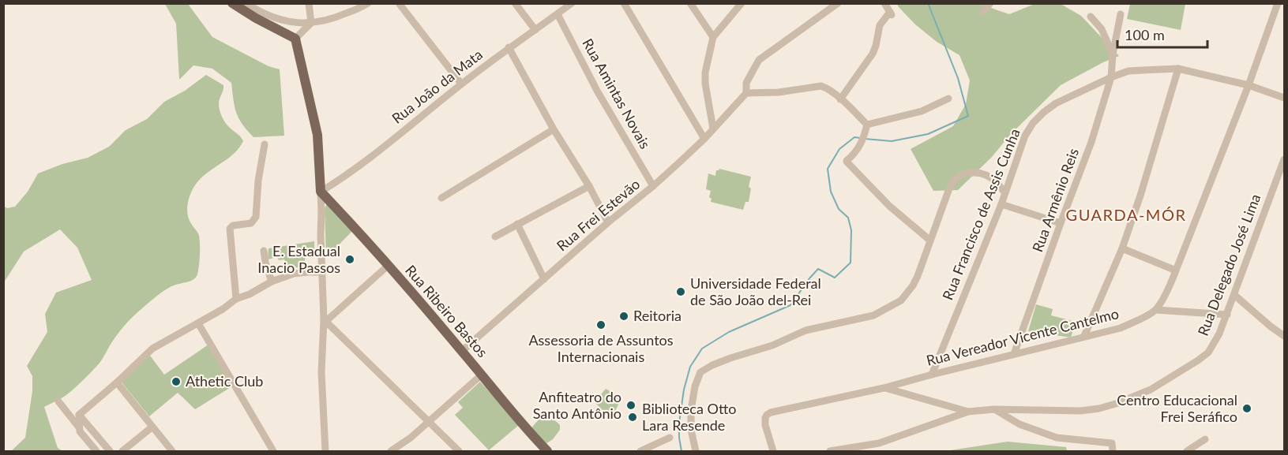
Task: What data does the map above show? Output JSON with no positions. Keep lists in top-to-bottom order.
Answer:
{
  "streets": {
    "main road": ["Rua Ribeiro Bastos"],
    "street": [
      "Rua João da Mata",
      "Rua Amintas Novais",
      "Rua Armênio Reis",
      "Rua Francisco de Assis Cunha",
      "Rua Frei Estevão",
      "Rua Delegado José Lima",
      "Rua Vereador Vicente Cantelmo"
    ]
  },
  "crossings": [
    ["Rua João da Mata", "Rua Amintas Novais"],
    ["Rua João da Mata", "Rua Ribeiro Bastos"],
    ["Rua Amintas Novais", "Rua Frei Estevão"],
    ["Rua Armênio Reis", "Rua Francisco de Assis Cunha"],
    ["Rua Armênio Reis", "Rua Vereador Vicente Cantelmo"],
    ["Rua Francisco de Assis Cunha", "Rua Vereador Vicente Cantelmo"],
    ["Rua Frei Estevão", "Rua Ribeiro Bastos"]
  ],
  "districts": ["GUARDA-MÓR"],
  "places": [
    "E. Estadual Inacio Passos",
    "Universidade Federal de São João del-Rei",
    "Reitoria",
    "Assessoria de Assuntos Internacionais",
    "Athetic Club",
    "Anfiteatro do Santo Antônio",
    "Centro Educacional Frei Seráfico",
    "Biblioteca Otto Lara Resende"
  ],
  "scale_bar": "100 m"
}
